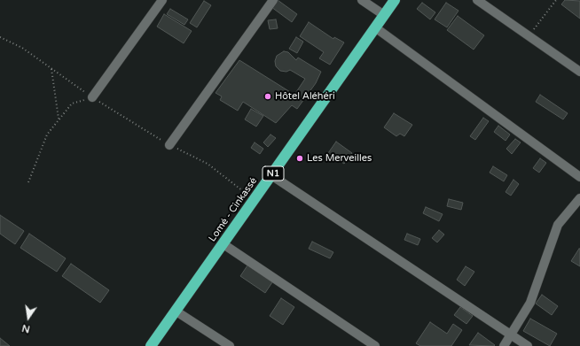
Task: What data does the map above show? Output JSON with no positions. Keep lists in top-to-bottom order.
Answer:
{
  "streets": {
    "highway": ["N1", "Lomé - Cinkassé"]
  },
  "places": ["Hôtel Aléhéri", "Les Merveilles"],
  "north": "bottom"
}
